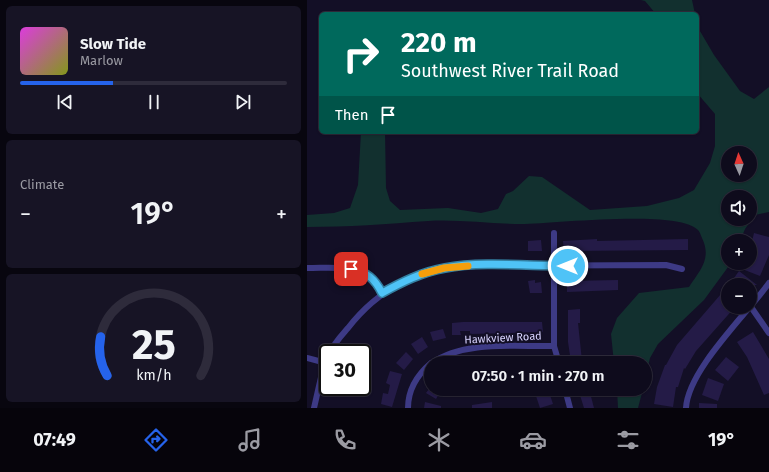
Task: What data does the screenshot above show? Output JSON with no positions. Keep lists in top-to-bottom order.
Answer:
{
  "streets": {
    "street": ["Hawkview Road"]
  },
  "north": "top",
  "page": {
    "turn": ["220 m", "Southwest River Trail Road"],
    "song": ["Slow Tide", "Marlow"],
    "then": "Then",
    "tile": "Climate",
    "map_buttons": ["+", "−"],
    "heat": ["−", "19°", "+"],
    "limit": "30",
    "trip": "07:50 · 1 min · 270 m",
    "tabs": ["07:49", "19°"],
    "gauge": ["25", "km/h"]
  }
}
